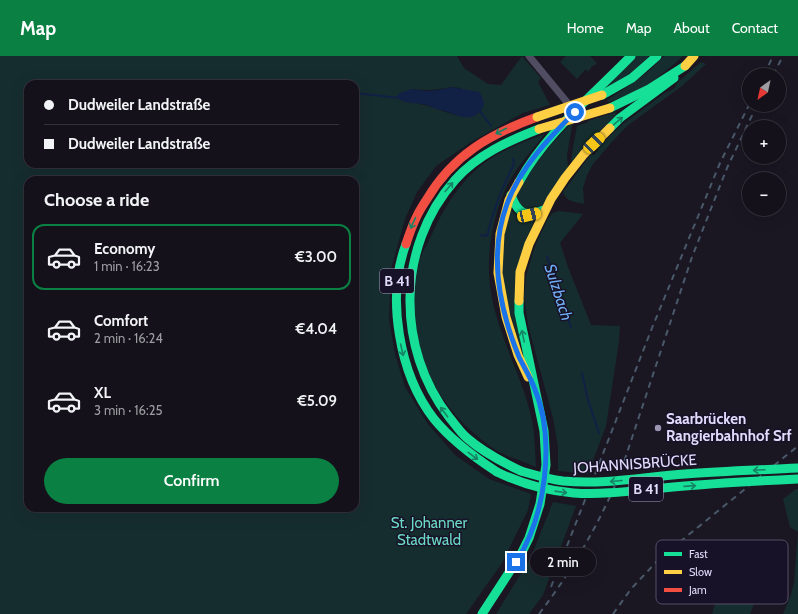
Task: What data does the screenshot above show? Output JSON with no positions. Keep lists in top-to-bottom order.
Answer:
{
  "streets": {
    "main road": ["B 41", "JOHANNISBRÜCKE"]
  },
  "water": ["Sulzbach"],
  "parks": ["St. Johanner Stadtwald"],
  "places": ["Saarbrücken Rangierbahnhof Srf"],
  "legend": ["Fast", "Slow", "Jam"],
  "north": "bottom left",
  "page": {
    "header": "Map",
    "nav": [
      "Home",
      "Map",
      "About",
      "Contact"
    ],
    "map_buttons": ["+", "−"],
    "banner": ["Dudweiler Landstraße", "Dudweiler Landstraße"],
    "heading": "Choose a ride",
    "list": [
      {
        "name": "Economy",
        "note": "1 min · 16:23",
        "value": "€3.00"
      },
      {
        "name": "Comfort",
        "note": "2 min · 16:24",
        "value": "€4.04"
      },
      {
        "name": "XL",
        "note": "3 min · 16:25",
        "value": "€5.09"
      }
    ],
    "buttons": "Confirm",
    "bubble": "2 min"
  }
}
